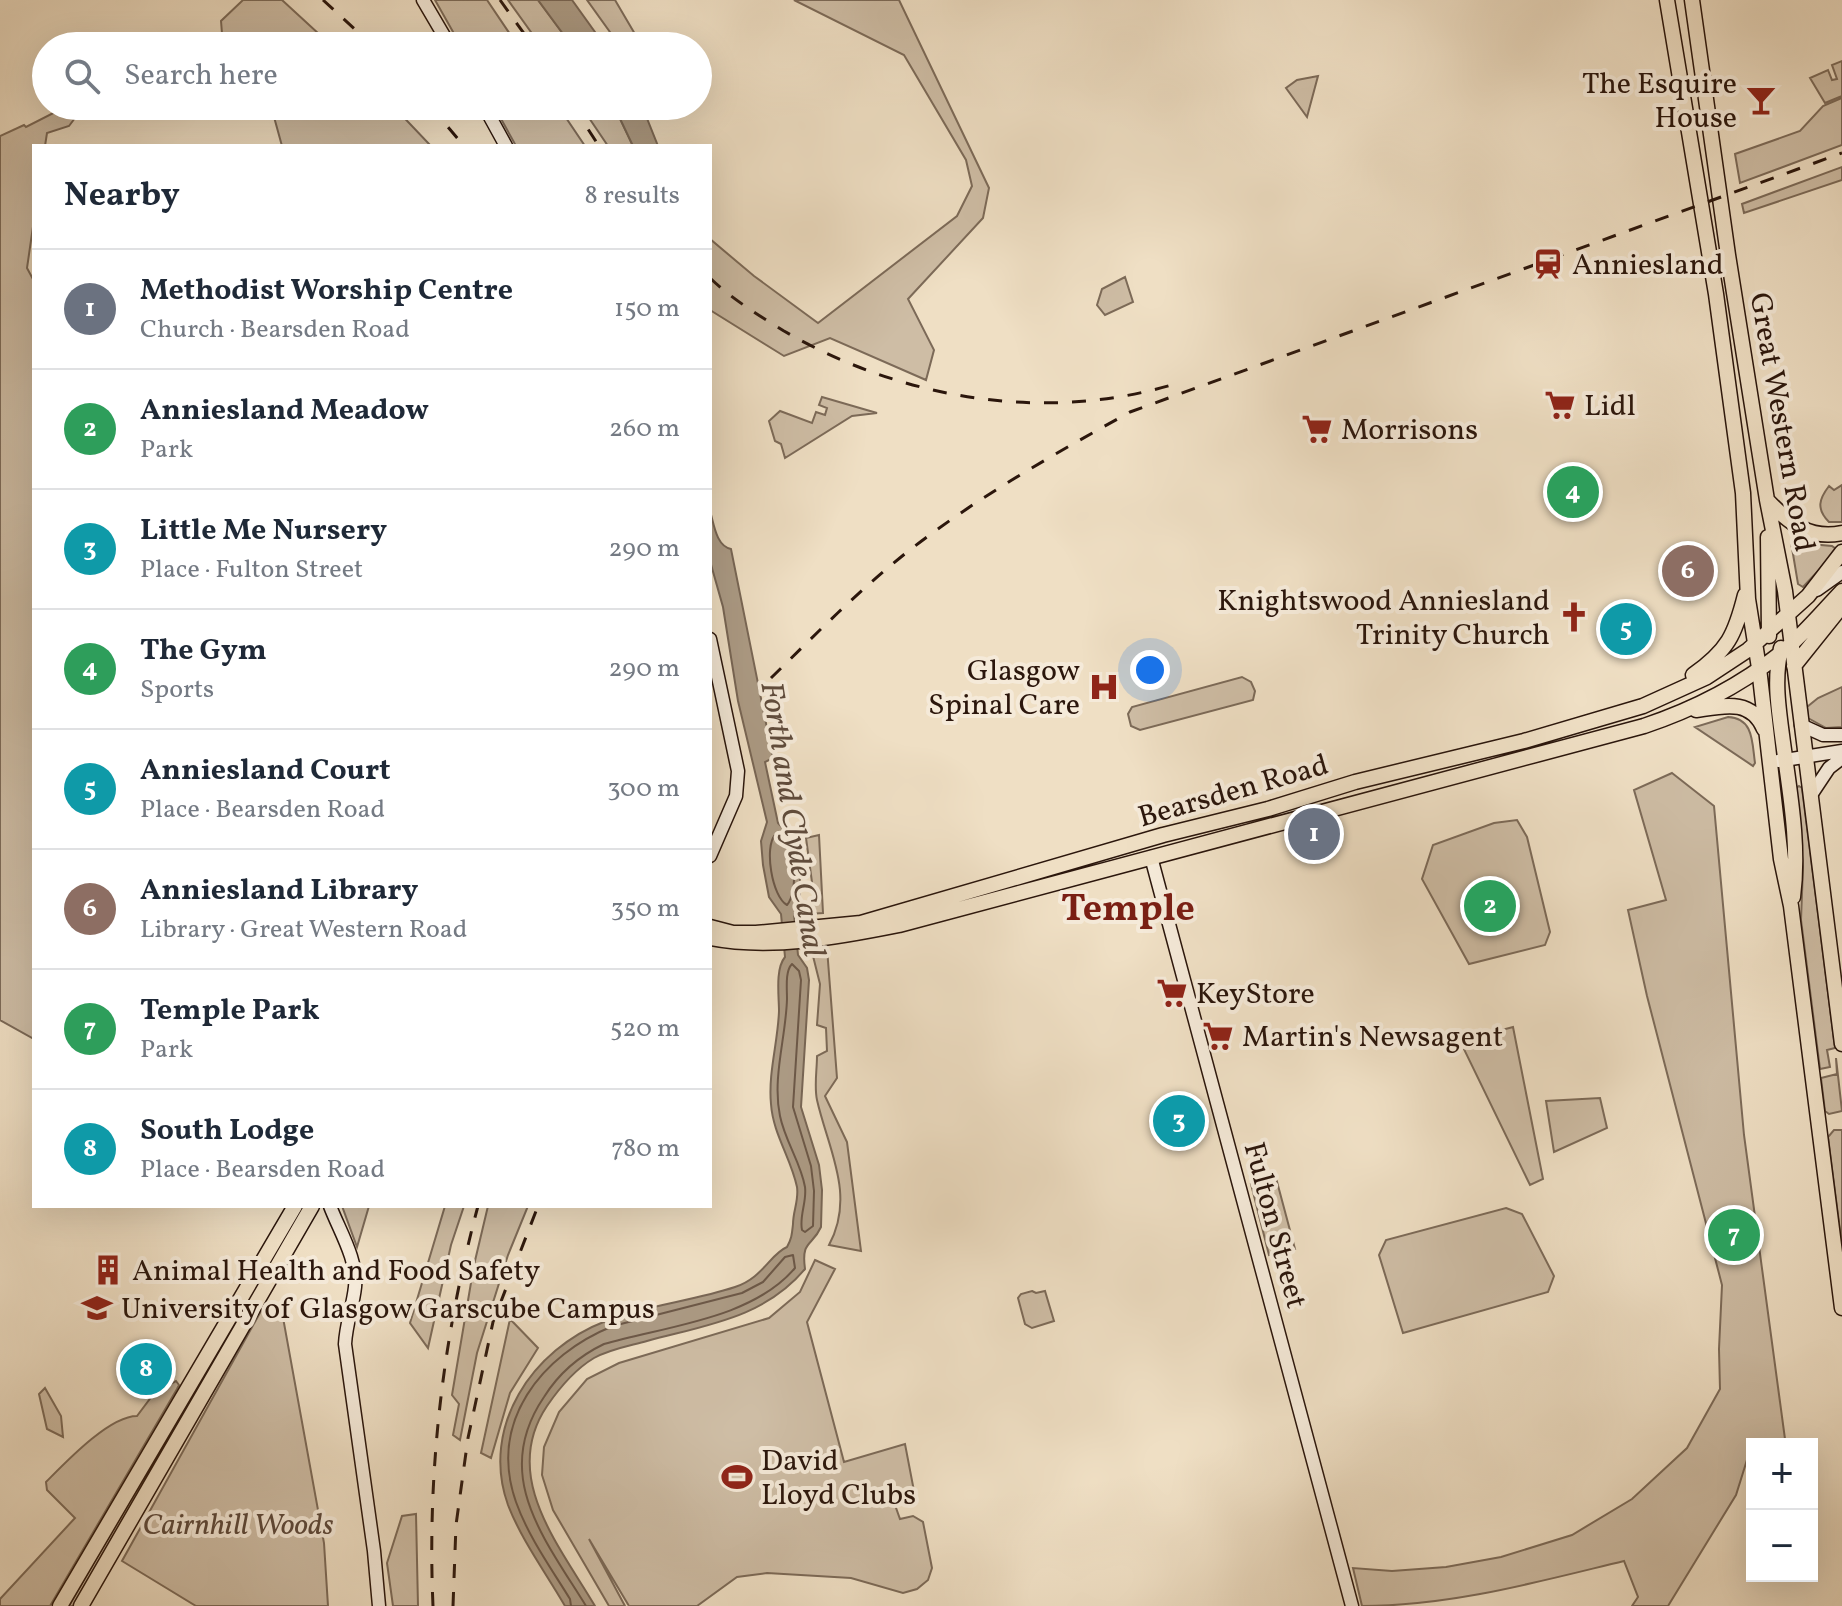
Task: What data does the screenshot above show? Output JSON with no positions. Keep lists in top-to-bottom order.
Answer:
{
  "streets": {
    "main road": ["Great Western Road", "Bearsden Road"],
    "street": ["Fulton Street"]
  },
  "crossings": [
    ["Great Western Road", "Bearsden Road"],
    ["Bearsden Road", "Fulton Street"]
  ],
  "districts": ["Temple"],
  "water": ["Forth and Clyde Canal"],
  "parks": ["Cairnhill Woods"],
  "places": {
    "bar": ["The Esquire House"],
    "station": ["Anniesland"],
    "supermarket": [
      "Lidl",
      "Morrisons",
      "KeyStore",
      "Martin's Newsagent"
    ],
    "church": ["Knightswood Anniesland Trinity Church"],
    "hospital": ["Glasgow Spinal Care"],
    "building": ["Animal Health and Food Safety"],
    "school or university": ["University of Glasgow Garscube Campus"],
    "sports": ["David Lloyd Clubs"]
  },
  "page": {
    "search": "Search here",
    "heading": ["Nearby", "8 results"],
    "list": [
      {
        "mark": "1",
        "name": "Methodist Worship Centre",
        "note": "Church · Bearsden Road",
        "value": "150 m"
      },
      {
        "mark": "2",
        "name": "Anniesland Meadow",
        "note": "Park",
        "value": "260 m"
      },
      {
        "mark": "3",
        "name": "Little Me Nursery",
        "note": "Place · Fulton Street",
        "value": "290 m"
      },
      {
        "mark": "4",
        "name": "The Gym",
        "note": "Sports",
        "value": "290 m"
      },
      {
        "mark": "5",
        "name": "Anniesland Court",
        "note": "Place · Bearsden Road",
        "value": "300 m"
      },
      {
        "mark": "6",
        "name": "Anniesland Library",
        "note": "Library · Great Western Road",
        "value": "350 m"
      },
      {
        "mark": "7",
        "name": "Temple Park",
        "note": "Park",
        "value": "520 m"
      },
      {
        "mark": "8",
        "name": "South Lodge",
        "note": "Place · Bearsden Road",
        "value": "780 m"
      }
    ],
    "pins": [
      "4",
      "6",
      "5",
      "1",
      "2",
      "3",
      "7",
      "8"
    ],
    "map_buttons": ["+", "−"]
  }
}
